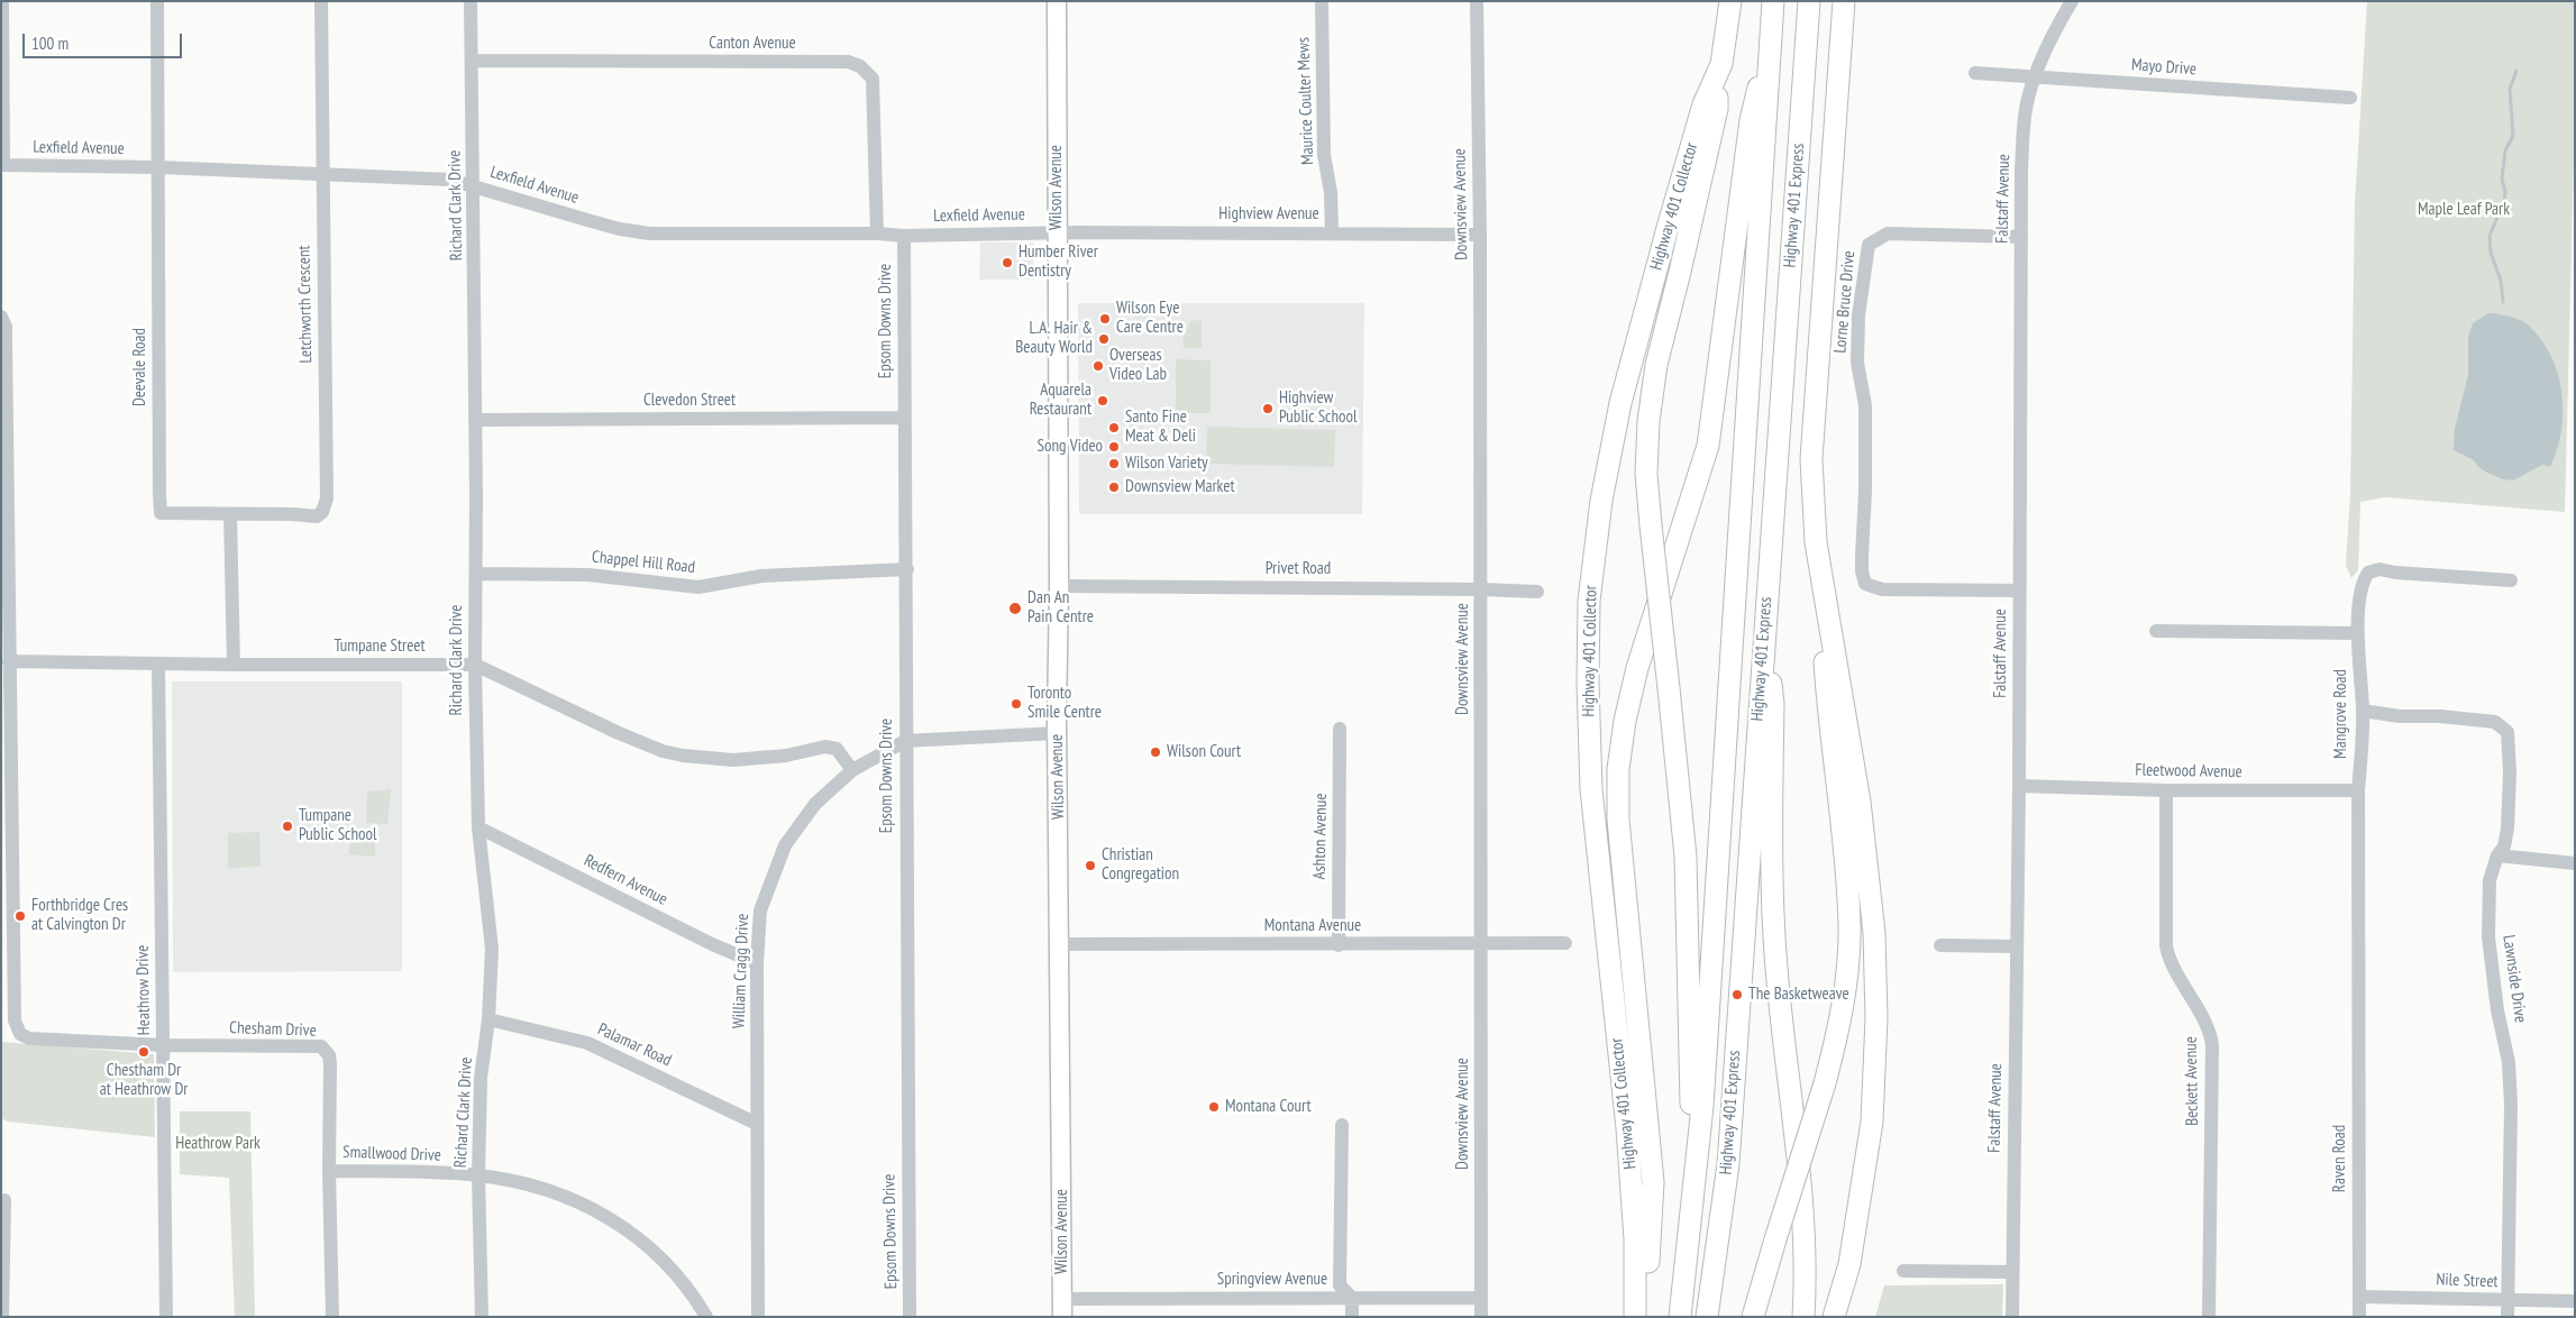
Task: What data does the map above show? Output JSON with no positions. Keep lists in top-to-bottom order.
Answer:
{
  "streets": {
    "highway": ["Highway 401 Express", "Highway 401 Collector"],
    "main road": ["Wilson Avenue"],
    "street": [
      "Canton Avenue",
      "Mayo Drive",
      "Maurice Coulter Mews",
      "Lexfield Avenue",
      "Falstaff Avenue",
      "Downsview Avenue",
      "Richard Clark Drive",
      "Highview Avenue",
      "Lorne Bruce Drive",
      "Letchworth Crescent",
      "Epsom Downs Drive",
      "Deevale Road",
      "Clevedon Street",
      "Chappel Hill Road",
      "Privet Road",
      "Tumpane Street",
      "Mangrove Road",
      "Fleetwood Avenue",
      "Ashton Avenue",
      "Redfern Avenue",
      "Montana Avenue",
      "William Cragg Drive",
      "Lawnside Drive",
      "Heathrow Drive",
      "Chesham Drive",
      "Palamar Road",
      "Beckett Avenue",
      "Smallwood Drive",
      "Raven Road",
      "Springview Avenue",
      "Nile Street"
    ]
  },
  "crossings": [
    ["Canton Avenue", "Lexfield Avenue"],
    ["Canton Avenue", "Richard Clark Drive"],
    ["Mayo Drive", "Falstaff Avenue"],
    ["Maurice Coulter Mews", "Highview Avenue"],
    ["Lexfield Avenue", "Wilson Avenue"],
    ["Lexfield Avenue", "Richard Clark Drive"],
    ["Lexfield Avenue", "Highview Avenue"],
    ["Lexfield Avenue", "Letchworth Crescent"],
    ["Lexfield Avenue", "Epsom Downs Drive"],
    ["Lexfield Avenue", "Deevale Road"],
    ["Wilson Avenue", "Highview Avenue"],
    ["Wilson Avenue", "Privet Road"],
    ["Wilson Avenue", "Montana Avenue"],
    ["Wilson Avenue", "William Cragg Drive"],
    ["Wilson Avenue", "Springview Avenue"],
    ["Falstaff Avenue", "Lorne Bruce Drive"],
    ["Falstaff Avenue", "Fleetwood Avenue"],
    ["Downsview Avenue", "Highview Avenue"],
    ["Downsview Avenue", "Privet Road"],
    ["Downsview Avenue", "Montana Avenue"],
    ["Downsview Avenue", "Springview Avenue"],
    ["Richard Clark Drive", "Clevedon Street"],
    ["Richard Clark Drive", "Chappel Hill Road"],
    ["Richard Clark Drive", "Tumpane Street"],
    ["Richard Clark Drive", "Redfern Avenue"],
    ["Richard Clark Drive", "Palamar Road"],
    ["Richard Clark Drive", "Smallwood Drive"],
    ["Letchworth Crescent", "Deevale Road"],
    ["Epsom Downs Drive", "Clevedon Street"],
    ["Epsom Downs Drive", "Chappel Hill Road"],
    ["Epsom Downs Drive", "William Cragg Drive"],
    ["Tumpane Street", "William Cragg Drive"],
    ["Tumpane Street", "Heathrow Drive"],
    ["Mangrove Road", "Fleetwood Avenue"],
    ["Mangrove Road", "Lawnside Drive"],
    ["Mangrove Road", "Raven Road"],
    ["Fleetwood Avenue", "Beckett Avenue"],
    ["Ashton Avenue", "Montana Avenue"],
    ["Redfern Avenue", "William Cragg Drive"],
    ["William Cragg Drive", "Palamar Road"],
    ["Lawnside Drive", "Nile Street"],
    ["Heathrow Drive", "Chesham Drive"],
    ["Chesham Drive", "Smallwood Drive"],
    ["Raven Road", "Nile Street"]
  ],
  "parks": ["Maple Leaf Park", "Heathrow Park"],
  "places": [
    "Humber River Dentistry",
    "Wilson Eye Care Centre",
    "L.A. Hair & Beauty World",
    "Overseas Video Lab",
    "Aquarela Restaurant",
    "Highview Public School",
    "Santo Fine Meat & Deli",
    "Song Video",
    "Wilson Variety",
    "Downsview Market",
    "Dan An Pain Centre",
    "Toronto Smile Centre",
    "Wilson Court",
    "Tumpane Public School",
    "Christian Congregation",
    "Forthbridge Cres at Calvington Dr",
    "The Basketweave",
    "Chestham Dr at Heathrow Dr",
    "Montana Court"
  ],
  "scale_bar": "100 m"
}
